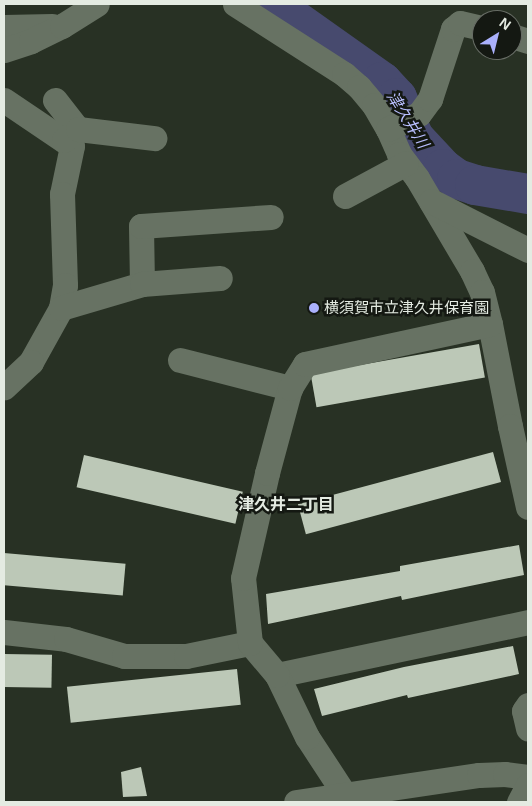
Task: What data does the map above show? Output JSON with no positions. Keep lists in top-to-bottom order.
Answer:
{
  "districts": ["津久井二丁目"],
  "water": ["津久井川"],
  "places": ["横須賀市立津久井保育園"],
  "north": "top right"
}
